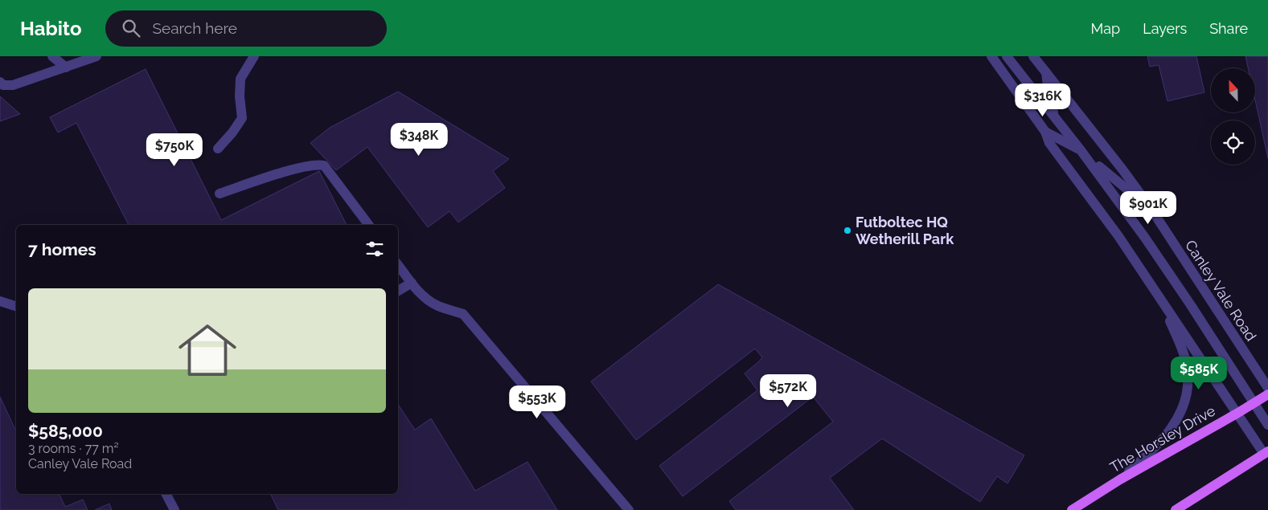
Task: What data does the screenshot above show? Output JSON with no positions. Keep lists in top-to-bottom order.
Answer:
{
  "streets": {
    "main road": ["The Horsley Drive"],
    "street": ["Canley Vale Road"]
  },
  "places": ["Futboltec HQ Wetherill Park"],
  "north": "top",
  "page": {
    "header": "Habito",
    "search": "Search here",
    "nav": ["Map", "Layers", "Share"],
    "price": [
      "$316K",
      "$348K",
      "$750K",
      "$901K",
      "$585K",
      "$572K",
      "$553K"
    ],
    "heading": "7 homes",
    "list": [
      {
        "name": "$585,000",
        "note": "3 rooms · 77 m² · Canley Vale Road"
      }
    ]
  }
}
